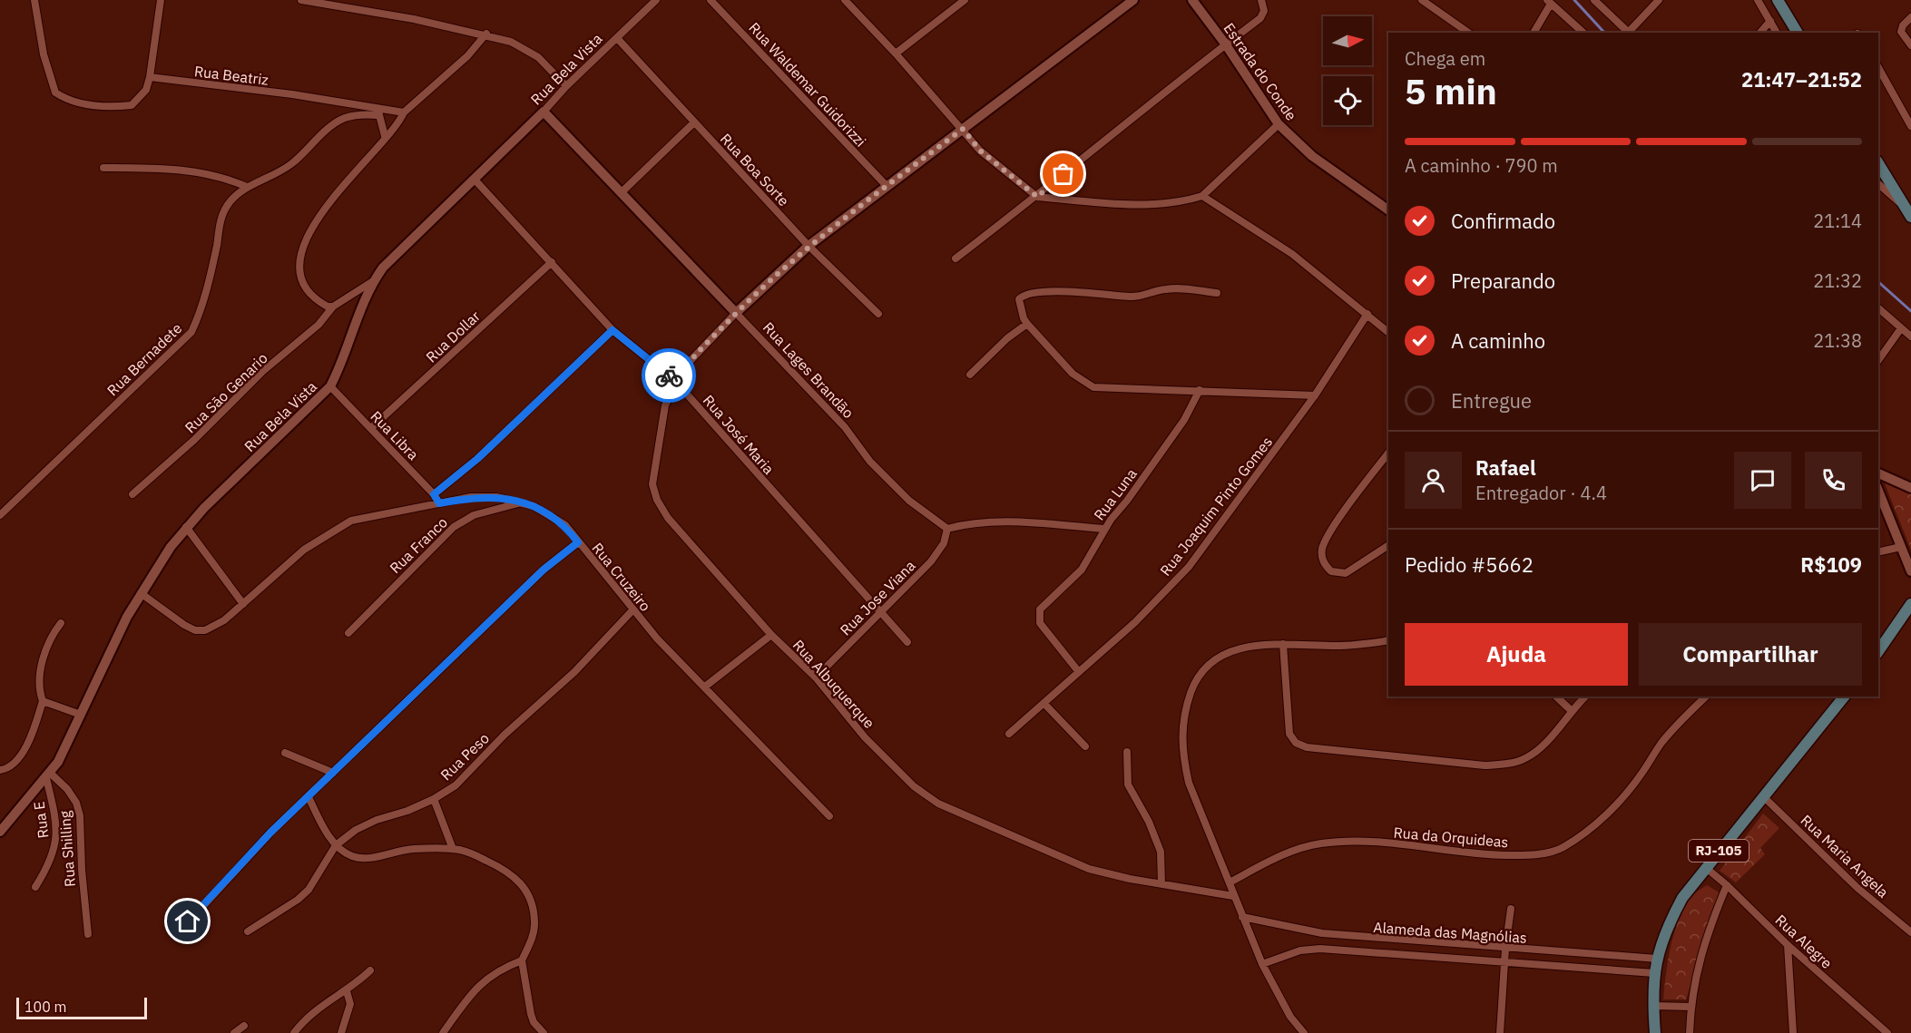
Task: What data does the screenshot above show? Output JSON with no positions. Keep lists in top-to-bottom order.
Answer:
{
  "streets": {
    "main road": ["RJ-105"],
    "street": [
      "Rua Bela Vista",
      "Estrada do Conde",
      "Rua Beatriz",
      "Rua Waldemar Guidorizzi",
      "Rua Boa Sorte",
      "Rua Dollar",
      "Rua Bernadete",
      "Rua Lages Brandão",
      "Rua Sāo Genario",
      "Rua José Maria",
      "Rua Libra",
      "Rua Luna",
      "Rua Joaquim Pinto Gomes",
      "Rua Franco",
      "Rua Cruzeiro",
      "Rua Jose Viana",
      "Rua Albuquerque",
      "Rua Peso",
      "Rua E",
      "Rua da Orquideas",
      "Rua Shilling",
      "Rua Maria Angela",
      "Alameda das Magnólias",
      "Rua Alegre"
    ]
  },
  "crossings": [
    ["Rua Bela Vista", "Rua Boa Sorte"],
    ["Rua Bela Vista", "Rua Lages Brandão"],
    ["Rua Bela Vista", "Rua Sāo Genario"],
    ["Rua Bela Vista", "Rua José Maria"],
    ["Rua Bela Vista", "Rua Libra"],
    ["Rua Bela Vista", "Rua Cruzeiro"],
    ["Rua Bela Vista", "Rua E"],
    ["Rua Bela Vista", "Rua Shilling"],
    ["Rua Beatriz", "Rua Bernadete"],
    ["Rua Dollar", "Rua José Maria"],
    ["Rua Dollar", "Rua Libra"],
    ["Rua Lages Brandão", "Rua Jose Viana"],
    ["Rua Lages Brandão", "Rua Albuquerque"],
    ["Rua José Maria", "Rua Jose Viana"],
    ["Rua José Maria", "Rua Albuquerque"],
    ["Rua Libra", "Rua Cruzeiro"],
    ["Rua Luna", "Rua Joaquim Pinto Gomes"],
    ["Rua Franco", "Rua Cruzeiro"],
    ["Rua Cruzeiro", "Rua Peso"],
    ["Rua Jose Viana", "Rua Albuquerque"],
    ["Rua E", "Rua Shilling"],
    ["RJ-105", "Rua Maria Angela"],
    ["RJ-105", "Alameda das Magnólias"],
    ["RJ-105", "Rua Alegre"]
  ],
  "scale_bar": "100 m",
  "north": "right",
  "page": {
    "heading": ["5 min", "Chega em", "21:47–21:52"],
    "panel": [
      "Rafael",
      "Entregador · 4.4",
      "Pedido #5662",
      "R$109"
    ],
    "bar": "A caminho · 790 m",
    "list": [
      ["Confirmado", "21:14"],
      ["Preparando", "21:32"],
      ["A caminho", "21:38"],
      "Entregue"
    ],
    "buttons": ["Ajuda", "Compartilhar"],
    "scale": "100 m"
  }
}
